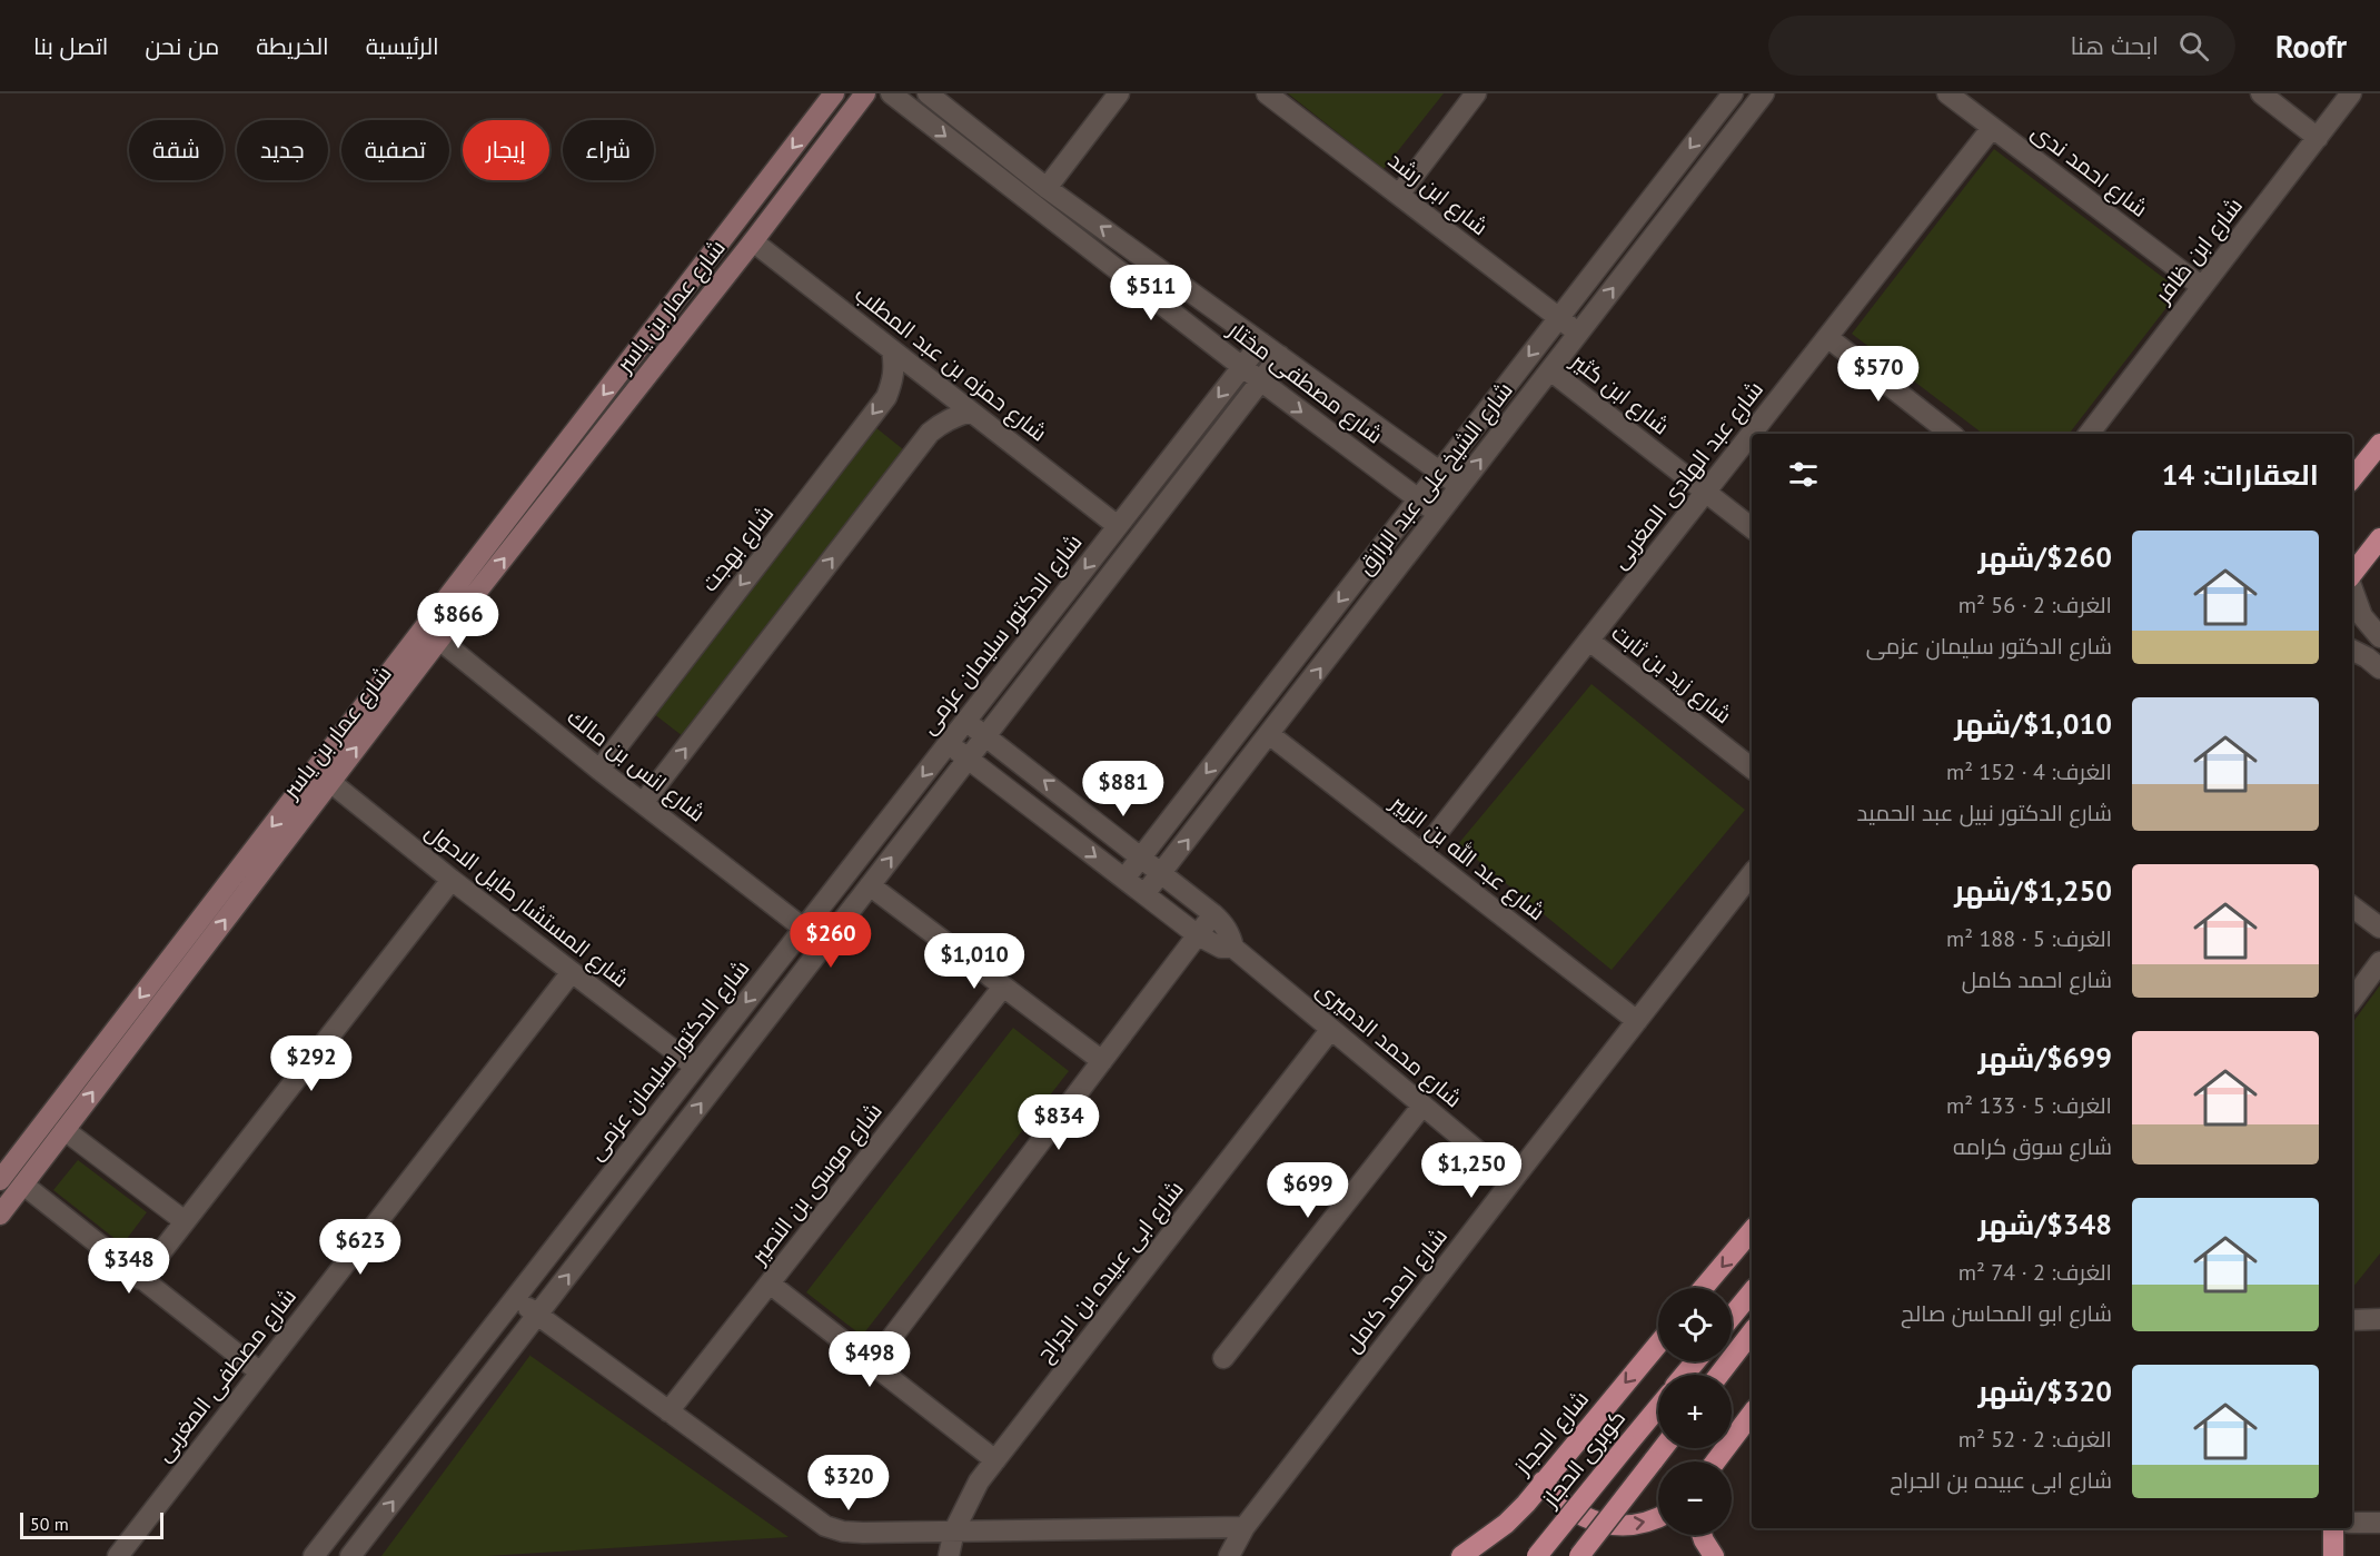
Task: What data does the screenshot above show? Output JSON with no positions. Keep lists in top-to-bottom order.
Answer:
{
  "streets": {
    "main road": ["شارع الحجاز", "كوبرى الحجاز"],
    "street": [
      "شارع احمد ندى",
      "شارع ابن رشد",
      "شارع ابن ظافر",
      "شارع عمار بن ياسر",
      "شارع حمزه بن عبد المطلب",
      "شارع مصطفى مختار",
      "شارع ابن كثير",
      "شارع عبد الهادى المغربى",
      "شارع الشيخ على عبد الرازق",
      "شارع بهجت",
      "شارع الدكتور سليمان عزمى",
      "شارع زيد بن ثابت",
      "شارع انس بن مالك",
      "شارع عبد الله بن الزبير",
      "شارع المستشار طايل الاحول",
      "شارع محمد الدميرى",
      "شارع موسى بن النصير",
      "شارع ابى عبيده بن الجراح",
      "شارع احمد كامل",
      "شارع مصطفى المغربى"
    ]
  },
  "crossings": [
    ["شارع احمد ندى", "شارع ابن ظافر"],
    ["شارع احمد ندى", "شارع عبد الهادى المغربى"],
    ["شارع ابن رشد", "شارع الشيخ على عبد الرازق"],
    ["شارع عمار بن ياسر", "شارع حمزه بن عبد المطلب"],
    ["شارع عمار بن ياسر", "شارع انس بن مالك"],
    ["شارع عمار بن ياسر", "شارع المستشار طايل الاحول"],
    ["شارع حمزه بن عبد المطلب", "شارع بهجت"],
    ["شارع حمزه بن عبد المطلب", "شارع الدكتور سليمان عزمى"],
    ["شارع مصطفى مختار", "شارع الشيخ على عبد الرازق"],
    ["شارع مصطفى مختار", "شارع الدكتور سليمان عزمى"],
    ["شارع ابن كثير", "شارع عبد الهادى المغربى"],
    ["شارع ابن كثير", "شارع الشيخ على عبد الرازق"],
    ["شارع عبد الهادى المغربى", "شارع زيد بن ثابت"],
    ["شارع عبد الهادى المغربى", "شارع عبد الله بن الزبير"],
    ["شارع الشيخ على عبد الرازق", "شارع عبد الله بن الزبير"],
    ["شارع الشيخ على عبد الرازق", "شارع محمد الدميرى"],
    ["شارع بهجت", "شارع انس بن مالك"],
    ["شارع الدكتور سليمان عزمى", "شارع انس بن مالك"],
    ["شارع الدكتور سليمان عزمى", "شارع المستشار طايل الاحول"],
    ["شارع الدكتور سليمان عزمى", "شارع محمد الدميرى"],
    ["شارع عبد الله بن الزبير", "شارع احمد كامل"],
    ["شارع المستشار طايل الاحول", "شارع مصطفى المغربى"],
    ["شارع محمد الدميرى", "شارع ابى عبيده بن الجراح"],
    ["شارع محمد الدميرى", "شارع احمد كامل"]
  ],
  "scale_bar": "50 m",
  "page": {
    "header": "Roofr",
    "search": "ابحث هنا",
    "nav": [
      "الرئيسية",
      "الخريطة",
      "من نحن",
      "اتصل بنا"
    ],
    "chip": [
      "شراء",
      "إيجار",
      "تصفية",
      "جديد",
      "شقة"
    ],
    "price": [
      "$511",
      "$570",
      "$866",
      "$881",
      "$260",
      "$1,010",
      "$292",
      "$834",
      "$1,250",
      "$699",
      "$623",
      "$348",
      "$498",
      "$320"
    ],
    "heading": "العقارات: 14",
    "list": [
      {
        "name": "$260/شهر",
        "note": "الغرف: 2 · 56 m² · شارع الدكتور سليمان عزمى"
      },
      {
        "name": "$1,010/شهر",
        "note": "الغرف: 4 · 152 m² · شارع الدكتور نبيل عبد الحميد"
      },
      {
        "name": "$1,250/شهر",
        "note": "الغرف: 5 · 188 m² · شارع احمد كامل"
      },
      {
        "name": "$699/شهر",
        "note": "الغرف: 5 · 133 m² · شارع سوق كرامه"
      },
      {
        "name": "$348/شهر",
        "note": "الغرف: 2 · 74 m² · شارع ابو المحاسن صالح"
      },
      {
        "name": "$320/شهر",
        "note": "الغرف: 2 · 52 m² · شارع ابى عبيده بن الجراح"
      }
    ],
    "map_buttons": ["+", "−"],
    "scale": "50 m"
  }
}
